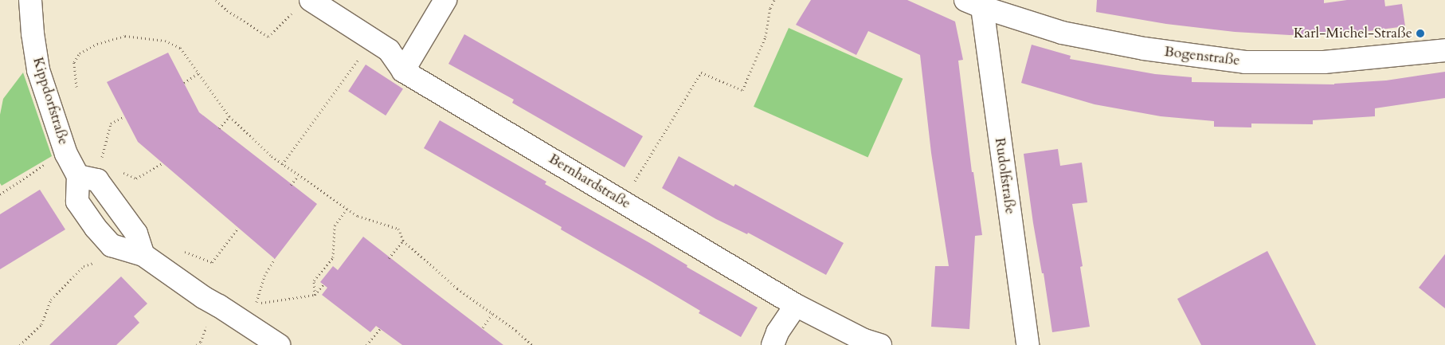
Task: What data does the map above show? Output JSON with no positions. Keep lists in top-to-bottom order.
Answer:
{
  "streets": {
    "street": [
      "Bogenstraße",
      "Kippdorfstraße",
      "Rudolfstraße",
      "Bernhardstraße"
    ]
  },
  "crossings": [
    ["Bogenstraße", "Rudolfstraße"]
  ],
  "places": ["Karl-Michel-Straße"]
}
